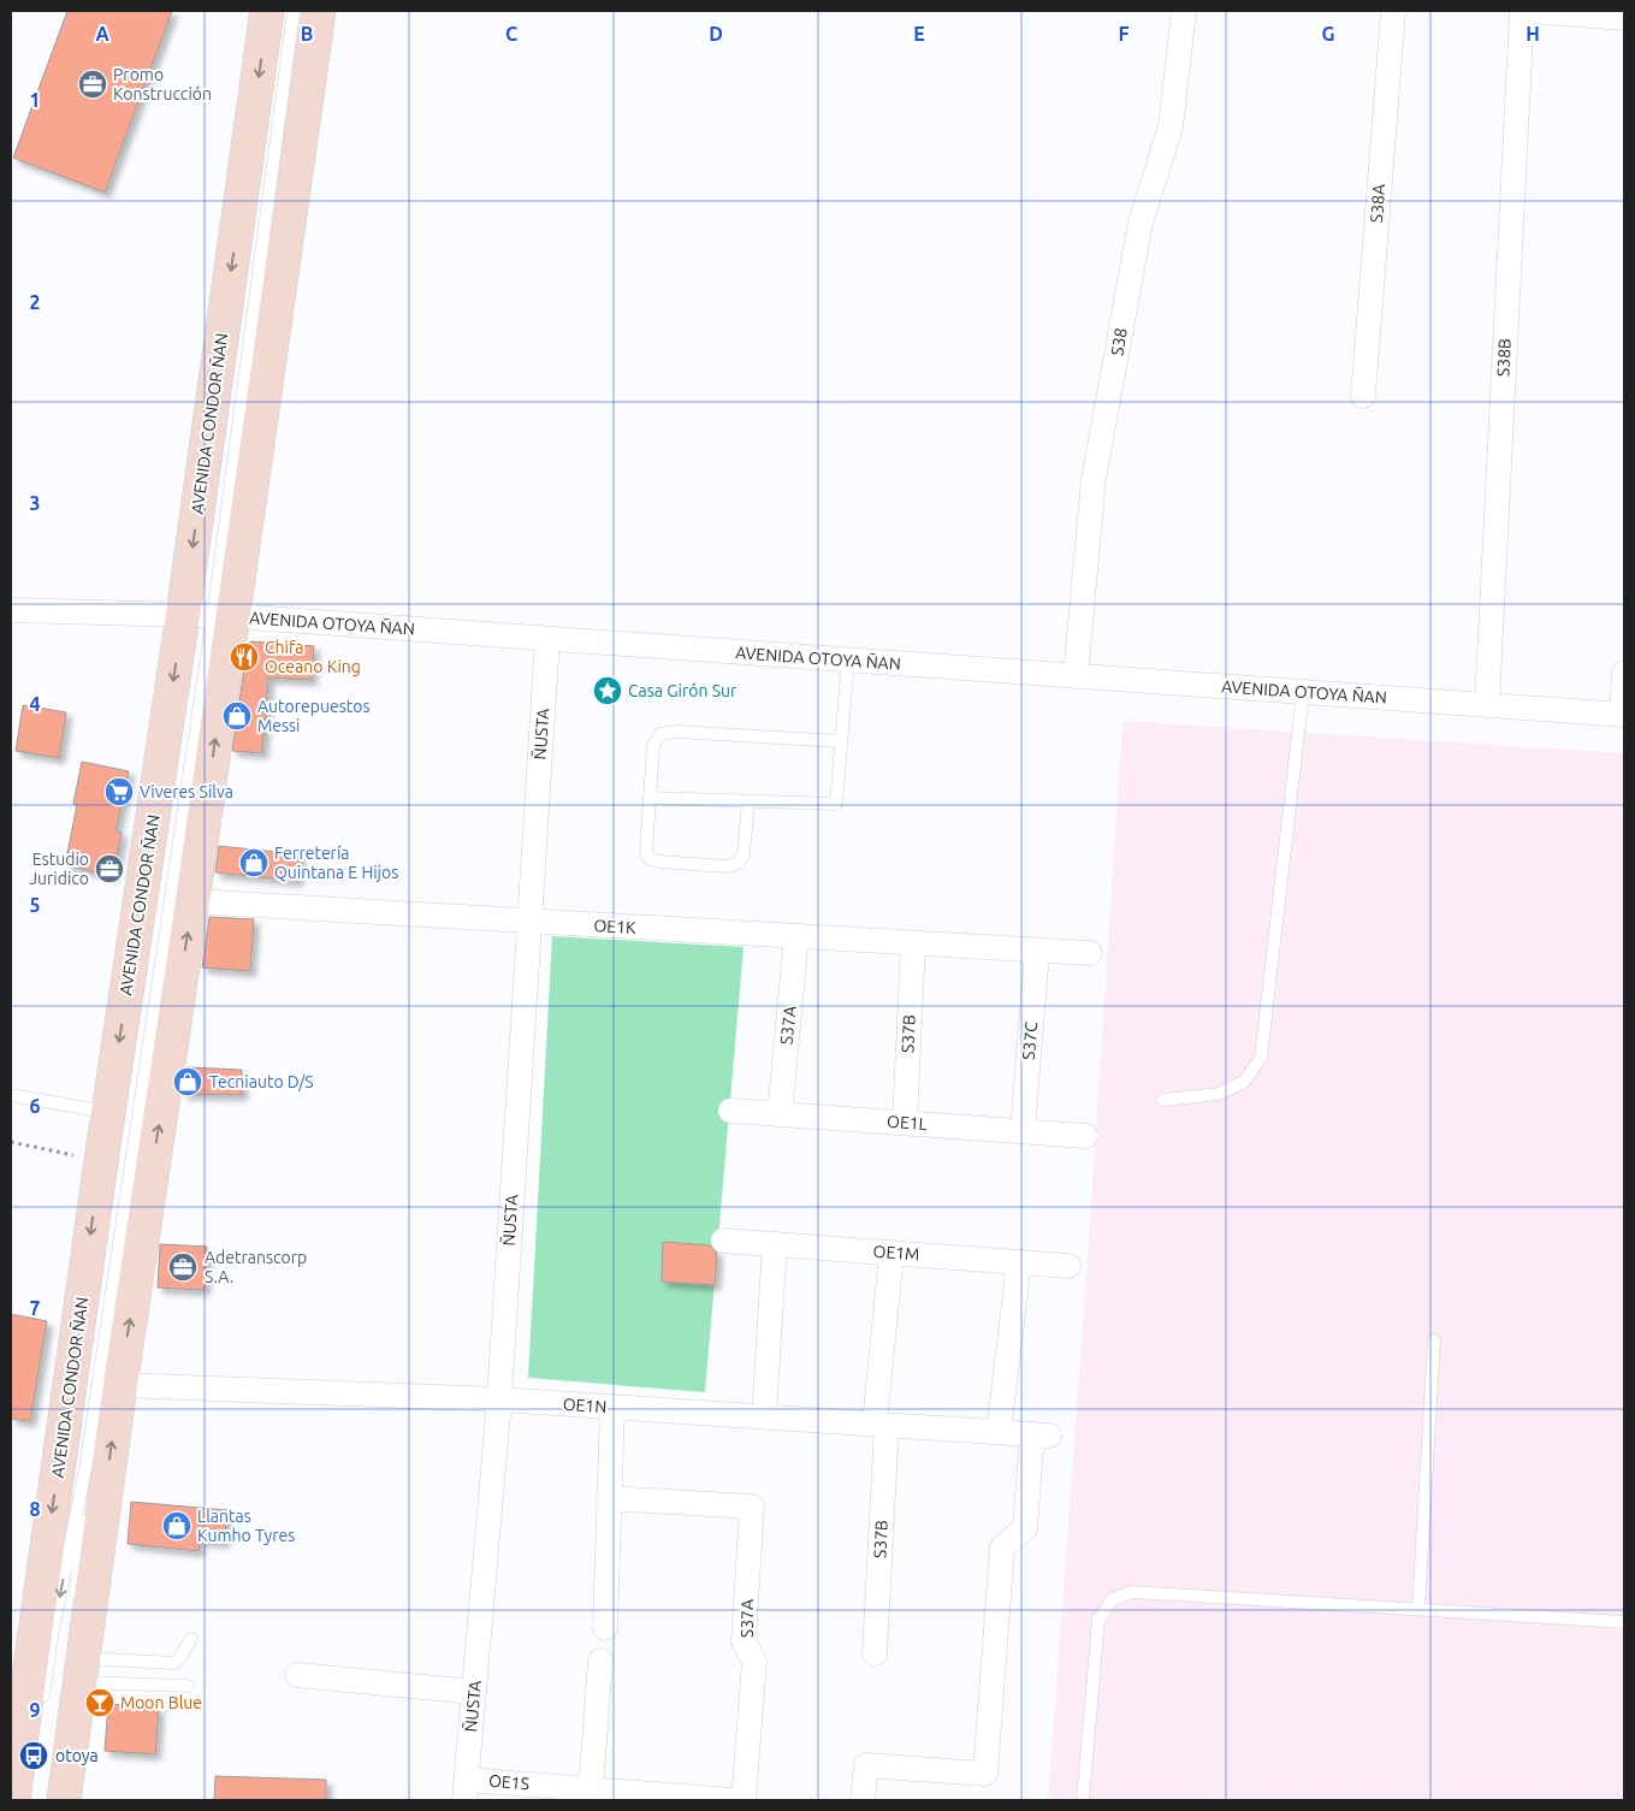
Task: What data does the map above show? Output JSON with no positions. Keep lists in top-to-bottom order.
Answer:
{
  "streets": {
    "main road": ["AVENIDA CONDOR ÑAN"],
    "street": [
      "S38A",
      "S38",
      "S38B",
      "AVENIDA OTOYA ÑAN",
      "ÑUSTA",
      "OE1K",
      "S37A",
      "S37B",
      "S37C",
      "OE1L",
      "OE1M",
      "OE1N",
      "OE1S"
    ]
  },
  "crossings": [
    ["S38", "AVENIDA OTOYA ÑAN"],
    ["S38B", "AVENIDA OTOYA ÑAN"],
    ["AVENIDA CONDOR ÑAN", "AVENIDA OTOYA ÑAN"],
    ["AVENIDA CONDOR ÑAN", "OE1K"],
    ["AVENIDA CONDOR ÑAN", "OE1N"],
    ["AVENIDA OTOYA ÑAN", "ÑUSTA"],
    ["ÑUSTA", "OE1K"],
    ["ÑUSTA", "OE1N"],
    ["ÑUSTA", "OE1S"],
    ["OE1K", "S37A"],
    ["OE1K", "S37B"],
    ["OE1K", "S37C"],
    ["S37A", "OE1L"],
    ["S37B", "OE1L"],
    ["S37B", "OE1M"],
    ["S37B", "OE1N"],
    ["S37C", "OE1L"]
  ],
  "places": {
    "office": ["Promo Konstrucción", "Estudio Juridico", "Adetranscorp S.A."],
    "restaurant": ["Chifa Oceano King"],
    "place": ["Casa Girón Sur"],
    "shop": [
      "Autorepuestos Messi",
      "Ferretería Quintana E Hijos",
      "Tecniauto D/S",
      "Llantas Kumho Tyres"
    ],
    "supermarket": ["Viveres Silva"],
    "bar": ["Moon Blue"],
    "bus stop": ["otoya"]
  },
  "grid": {
    "columns": [
      "A",
      "B",
      "C",
      "D",
      "E",
      "F",
      "G",
      "H"
    ],
    "rows": [
      "1",
      "2",
      "3",
      "4",
      "5",
      "6",
      "7",
      "8",
      "9"
    ]
  }
}
